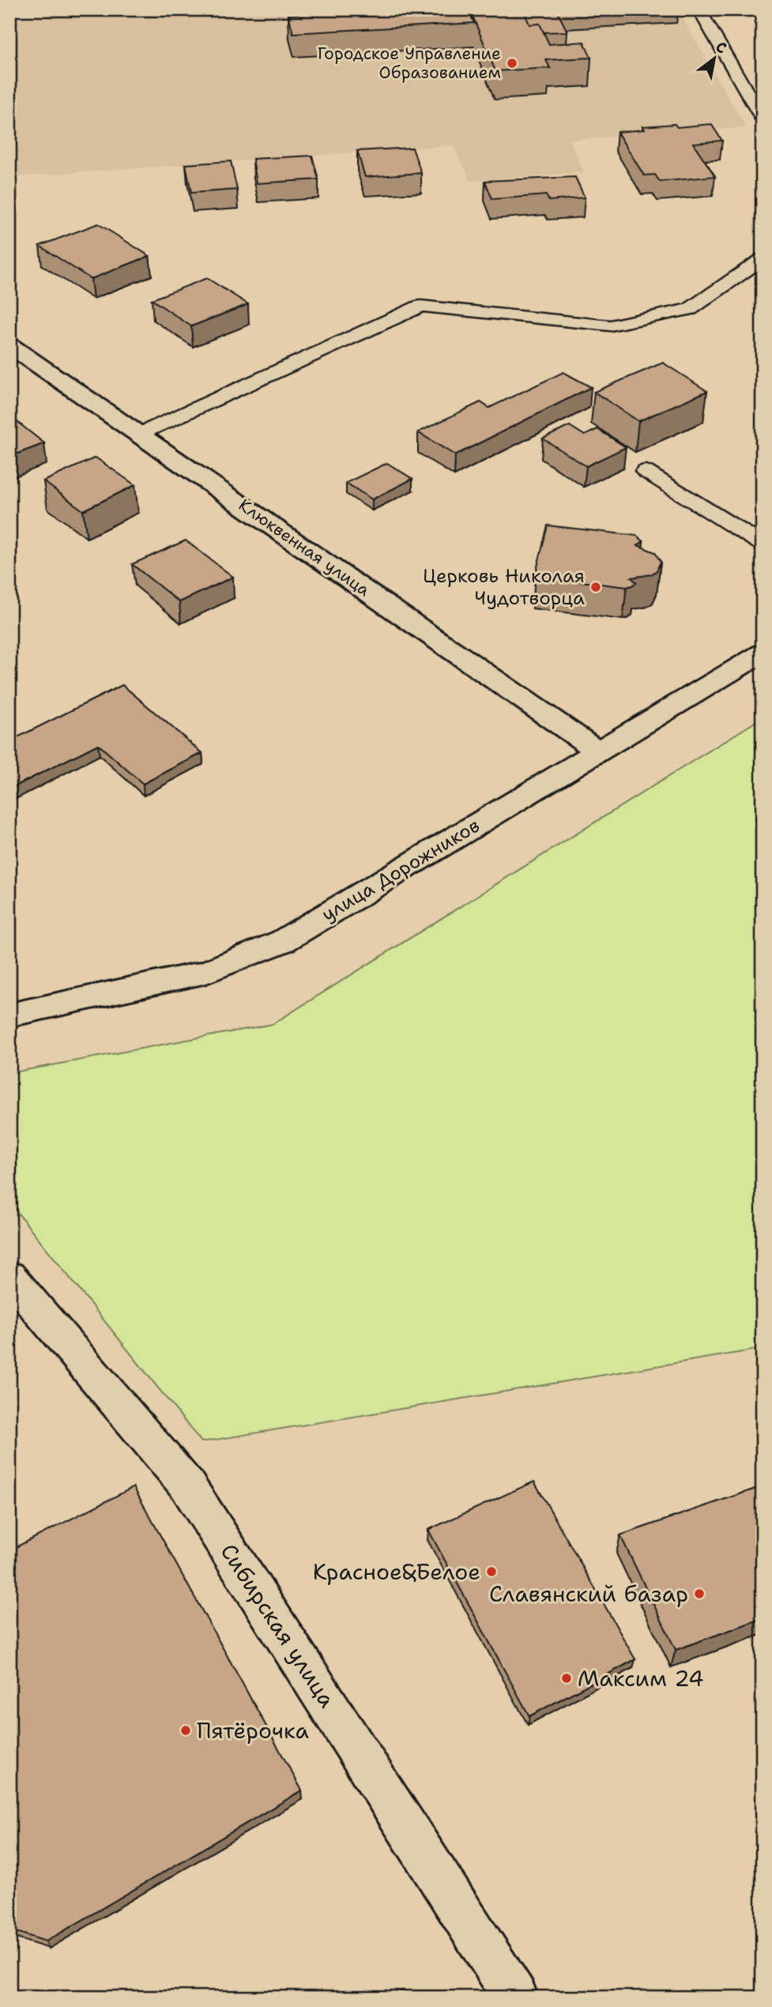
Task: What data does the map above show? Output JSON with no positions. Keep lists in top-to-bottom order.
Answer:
{
  "streets": {
    "street": ["Клюквенная улица", "улица Дорожников", "Сибирская улица"]
  },
  "crossings": [
    ["Клюквенная улица", "улица Дорожников"]
  ],
  "places": [
    "Городское Управление Образованием",
    "Церковь Николая Чудотворца",
    "Красное&Белое",
    "Славянский базар",
    "Максим 24",
    "Пятёрочка"
  ],
  "north": "top right"
}
